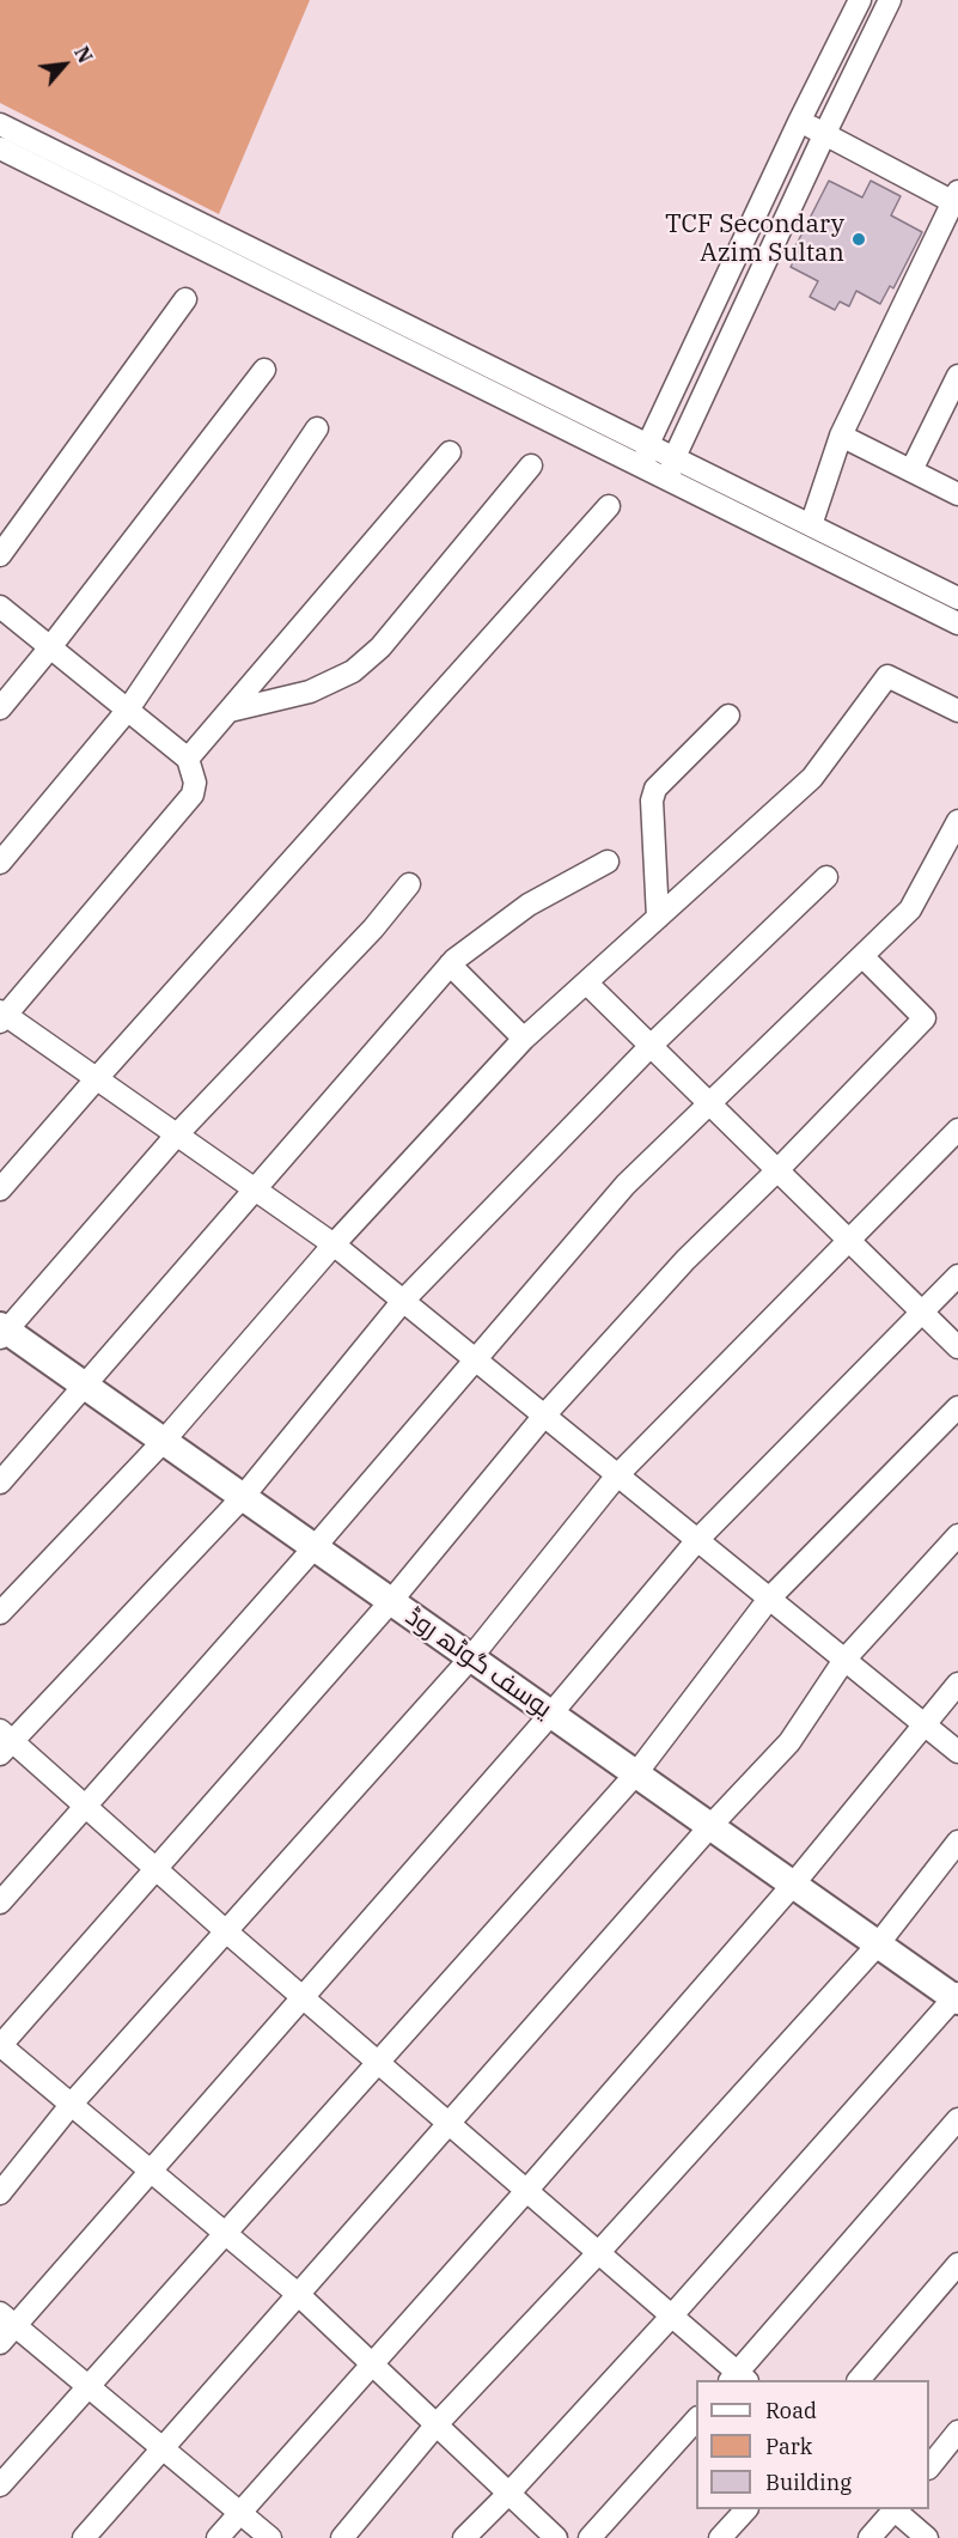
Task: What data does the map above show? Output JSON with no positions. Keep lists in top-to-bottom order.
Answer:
{
  "streets": {
    "street": ["یوسف گوٹھ روڈ"]
  },
  "places": ["TCF Secondary Azim Sultan"],
  "legend": ["Road", "Park", "Building"],
  "north": "top right"
}
